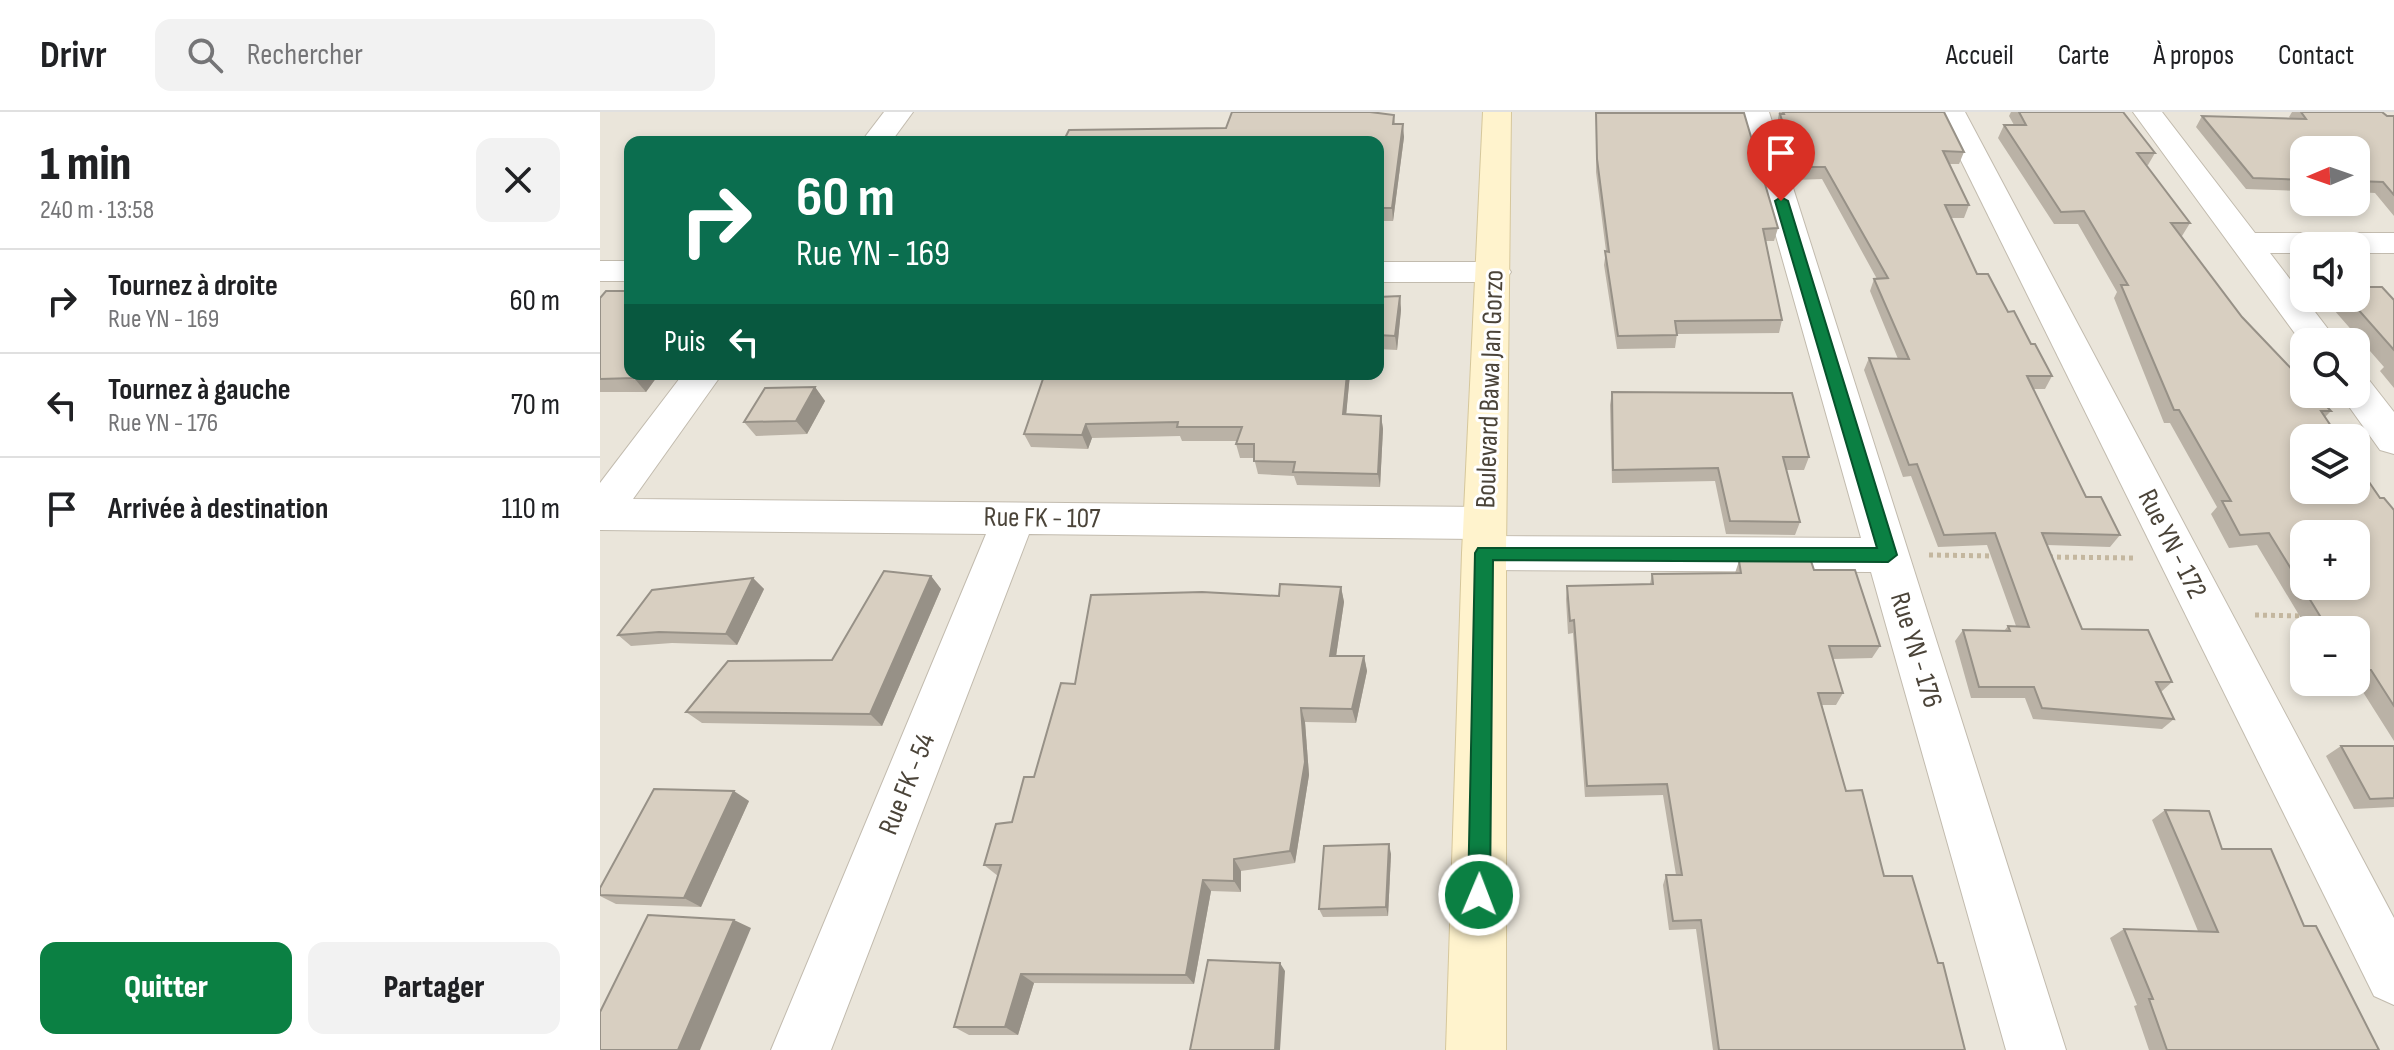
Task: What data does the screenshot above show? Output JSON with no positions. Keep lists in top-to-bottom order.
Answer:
{
  "streets": {
    "main road": ["Boulevard Bawa Jan Gorzo"],
    "street": [
      "Rue FK - 107",
      "Rue YN - 172",
      "Rue YN - 176",
      "Rue FK - 54"
    ]
  },
  "crossings": [
    ["Boulevard Bawa Jan Gorzo", "Rue FK - 107"],
    ["Rue FK - 107", "Rue YN - 176"],
    ["Rue FK - 107", "Rue FK - 54"]
  ],
  "north": "left",
  "page": {
    "header": "Drivr",
    "search": "Rechercher",
    "nav": [
      "Accueil",
      "Carte",
      "À propos",
      "Contact"
    ],
    "heading": ["1 min", "240 m · 13:58"],
    "map_buttons": ["+", "−"],
    "turn": ["60 m", "Rue YN - 169"],
    "list": [
      {
        "name": "Tournez à droite",
        "note": "Rue YN - 169",
        "value": "60 m"
      },
      {
        "name": "Tournez à gauche",
        "note": "Rue YN - 176",
        "value": "70 m"
      },
      {
        "name": "Arrivée à destination",
        "value": "110 m"
      }
    ],
    "then": "Puis",
    "buttons": ["Quitter", "Partager"]
  }
}
